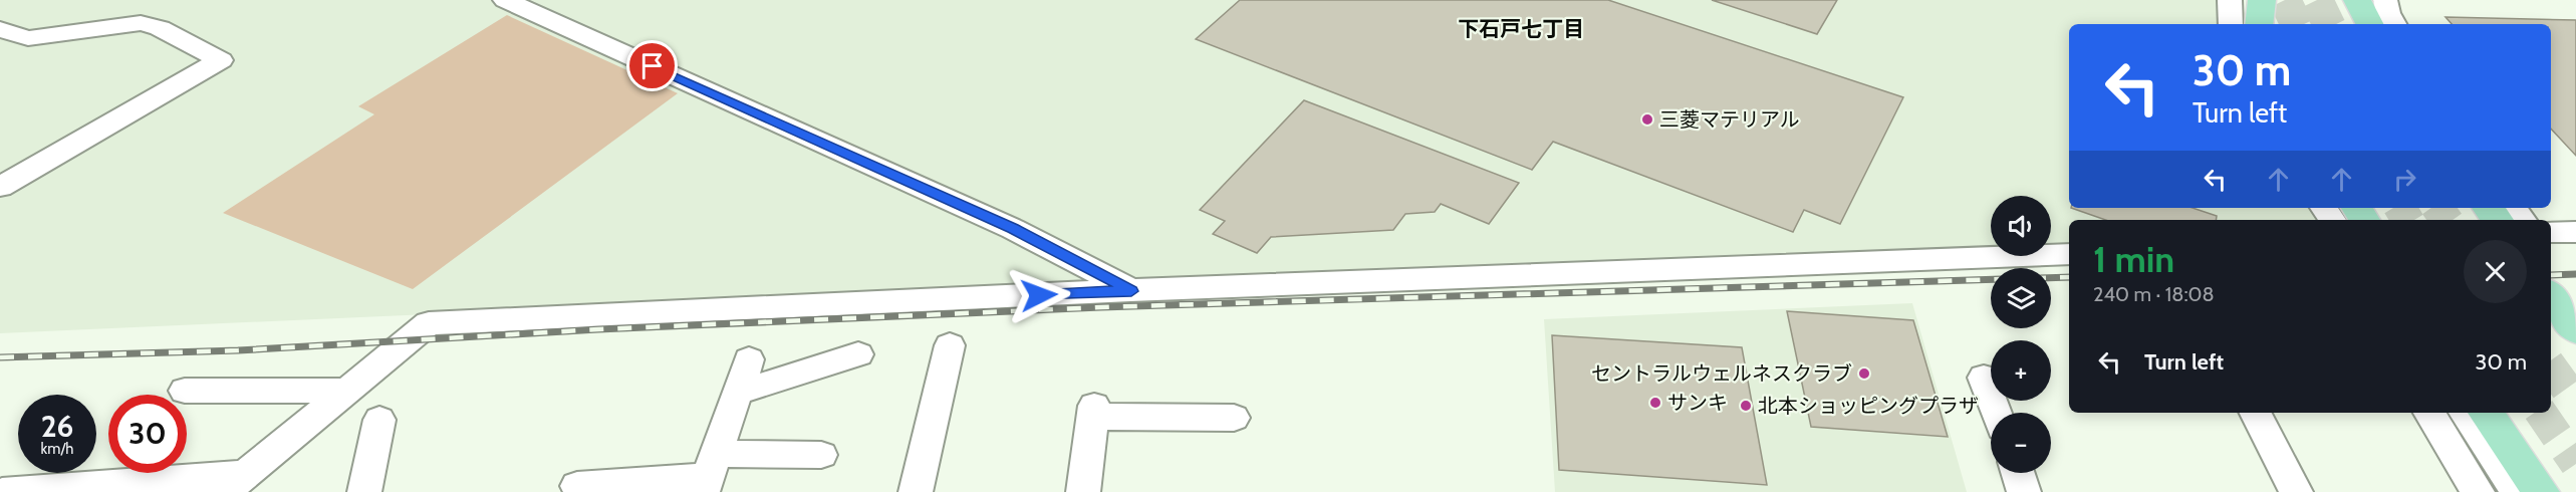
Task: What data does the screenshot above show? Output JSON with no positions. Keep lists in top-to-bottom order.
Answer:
{
  "districts": ["下石戸七丁目"],
  "places": [
    "三菱マテリアル",
    "セントラルウェルネスクラブ",
    "サンキ",
    "北本ショッピングプラザ"
  ],
  "page": {
    "turn": ["30 m", "Turn left"],
    "map_buttons": ["+", "−"],
    "heading": ["1 min", "240 m · 18:08"],
    "list": [
      {
        "name": "Turn left",
        "value": "30 m"
      }
    ],
    "speed": "26 km/h",
    "limit": "30"
  }
}
